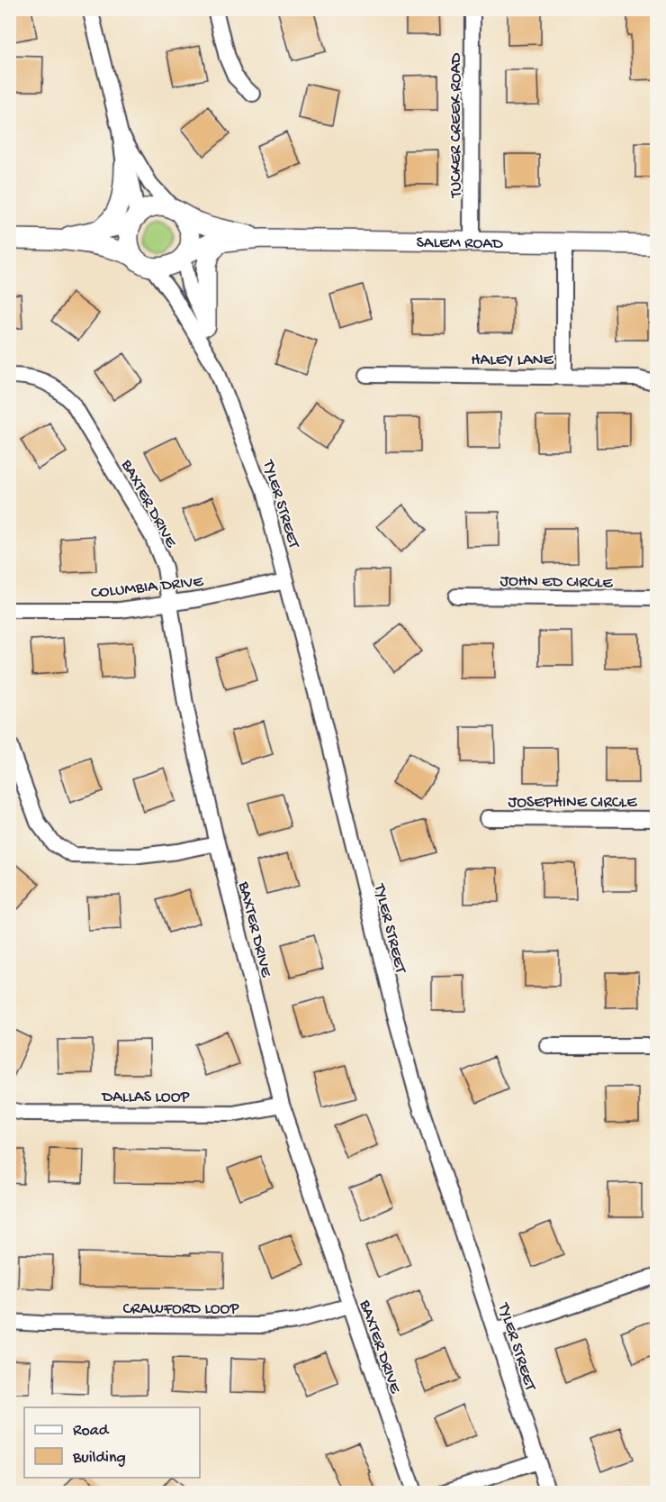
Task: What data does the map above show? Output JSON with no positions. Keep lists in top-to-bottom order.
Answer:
{
  "streets": {
    "main road": ["SALEM ROAD"],
    "street": [
      "TUCKER CREEK ROAD",
      "HALEY LANE",
      "BAXTER DRIVE",
      "TYLER STREET",
      "JOHN ED CIRCLE",
      "COLUMBIA DRIVE",
      "JOSEPHINE CIRCLE",
      "DALLAS LOOP",
      "CRAWFORD LOOP"
    ]
  },
  "crossings": [
    ["TUCKER CREEK ROAD", "SALEM ROAD"],
    ["SALEM ROAD", "TYLER STREET"],
    ["BAXTER DRIVE", "COLUMBIA DRIVE"],
    ["BAXTER DRIVE", "DALLAS LOOP"],
    ["BAXTER DRIVE", "CRAWFORD LOOP"],
    ["TYLER STREET", "COLUMBIA DRIVE"]
  ],
  "legend": ["Road", "Building"]
}
